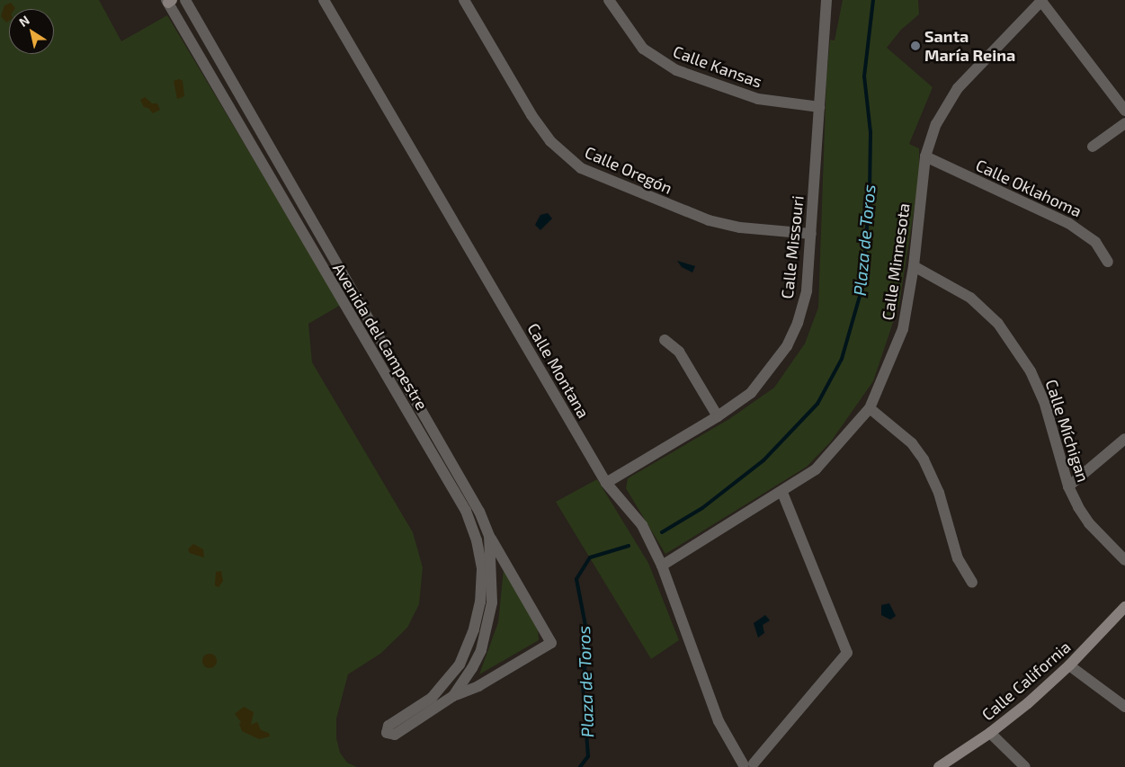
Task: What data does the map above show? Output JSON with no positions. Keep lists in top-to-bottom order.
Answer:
{
  "streets": {
    "main road": ["Calle California"],
    "street": [
      "Calle Kansas",
      "Calle Oregón",
      "Calle Oklahoma",
      "Calle Missouri",
      "Calle Minnesota",
      "Avenida del Campestre",
      "Calle Montana",
      "Calle Míchigan"
    ]
  },
  "crossings": [
    ["Calle Kansas", "Calle Missouri"],
    ["Calle Oregón", "Calle Missouri"],
    ["Calle Oklahoma", "Calle Minnesota"],
    ["Calle Missouri", "Calle Montana"],
    ["Calle Minnesota", "Calle Montana"],
    ["Calle Minnesota", "Calle Míchigan"]
  ],
  "water": ["Plaza de Toros"],
  "places": ["Santa María Reina"],
  "north": "top left"
}
